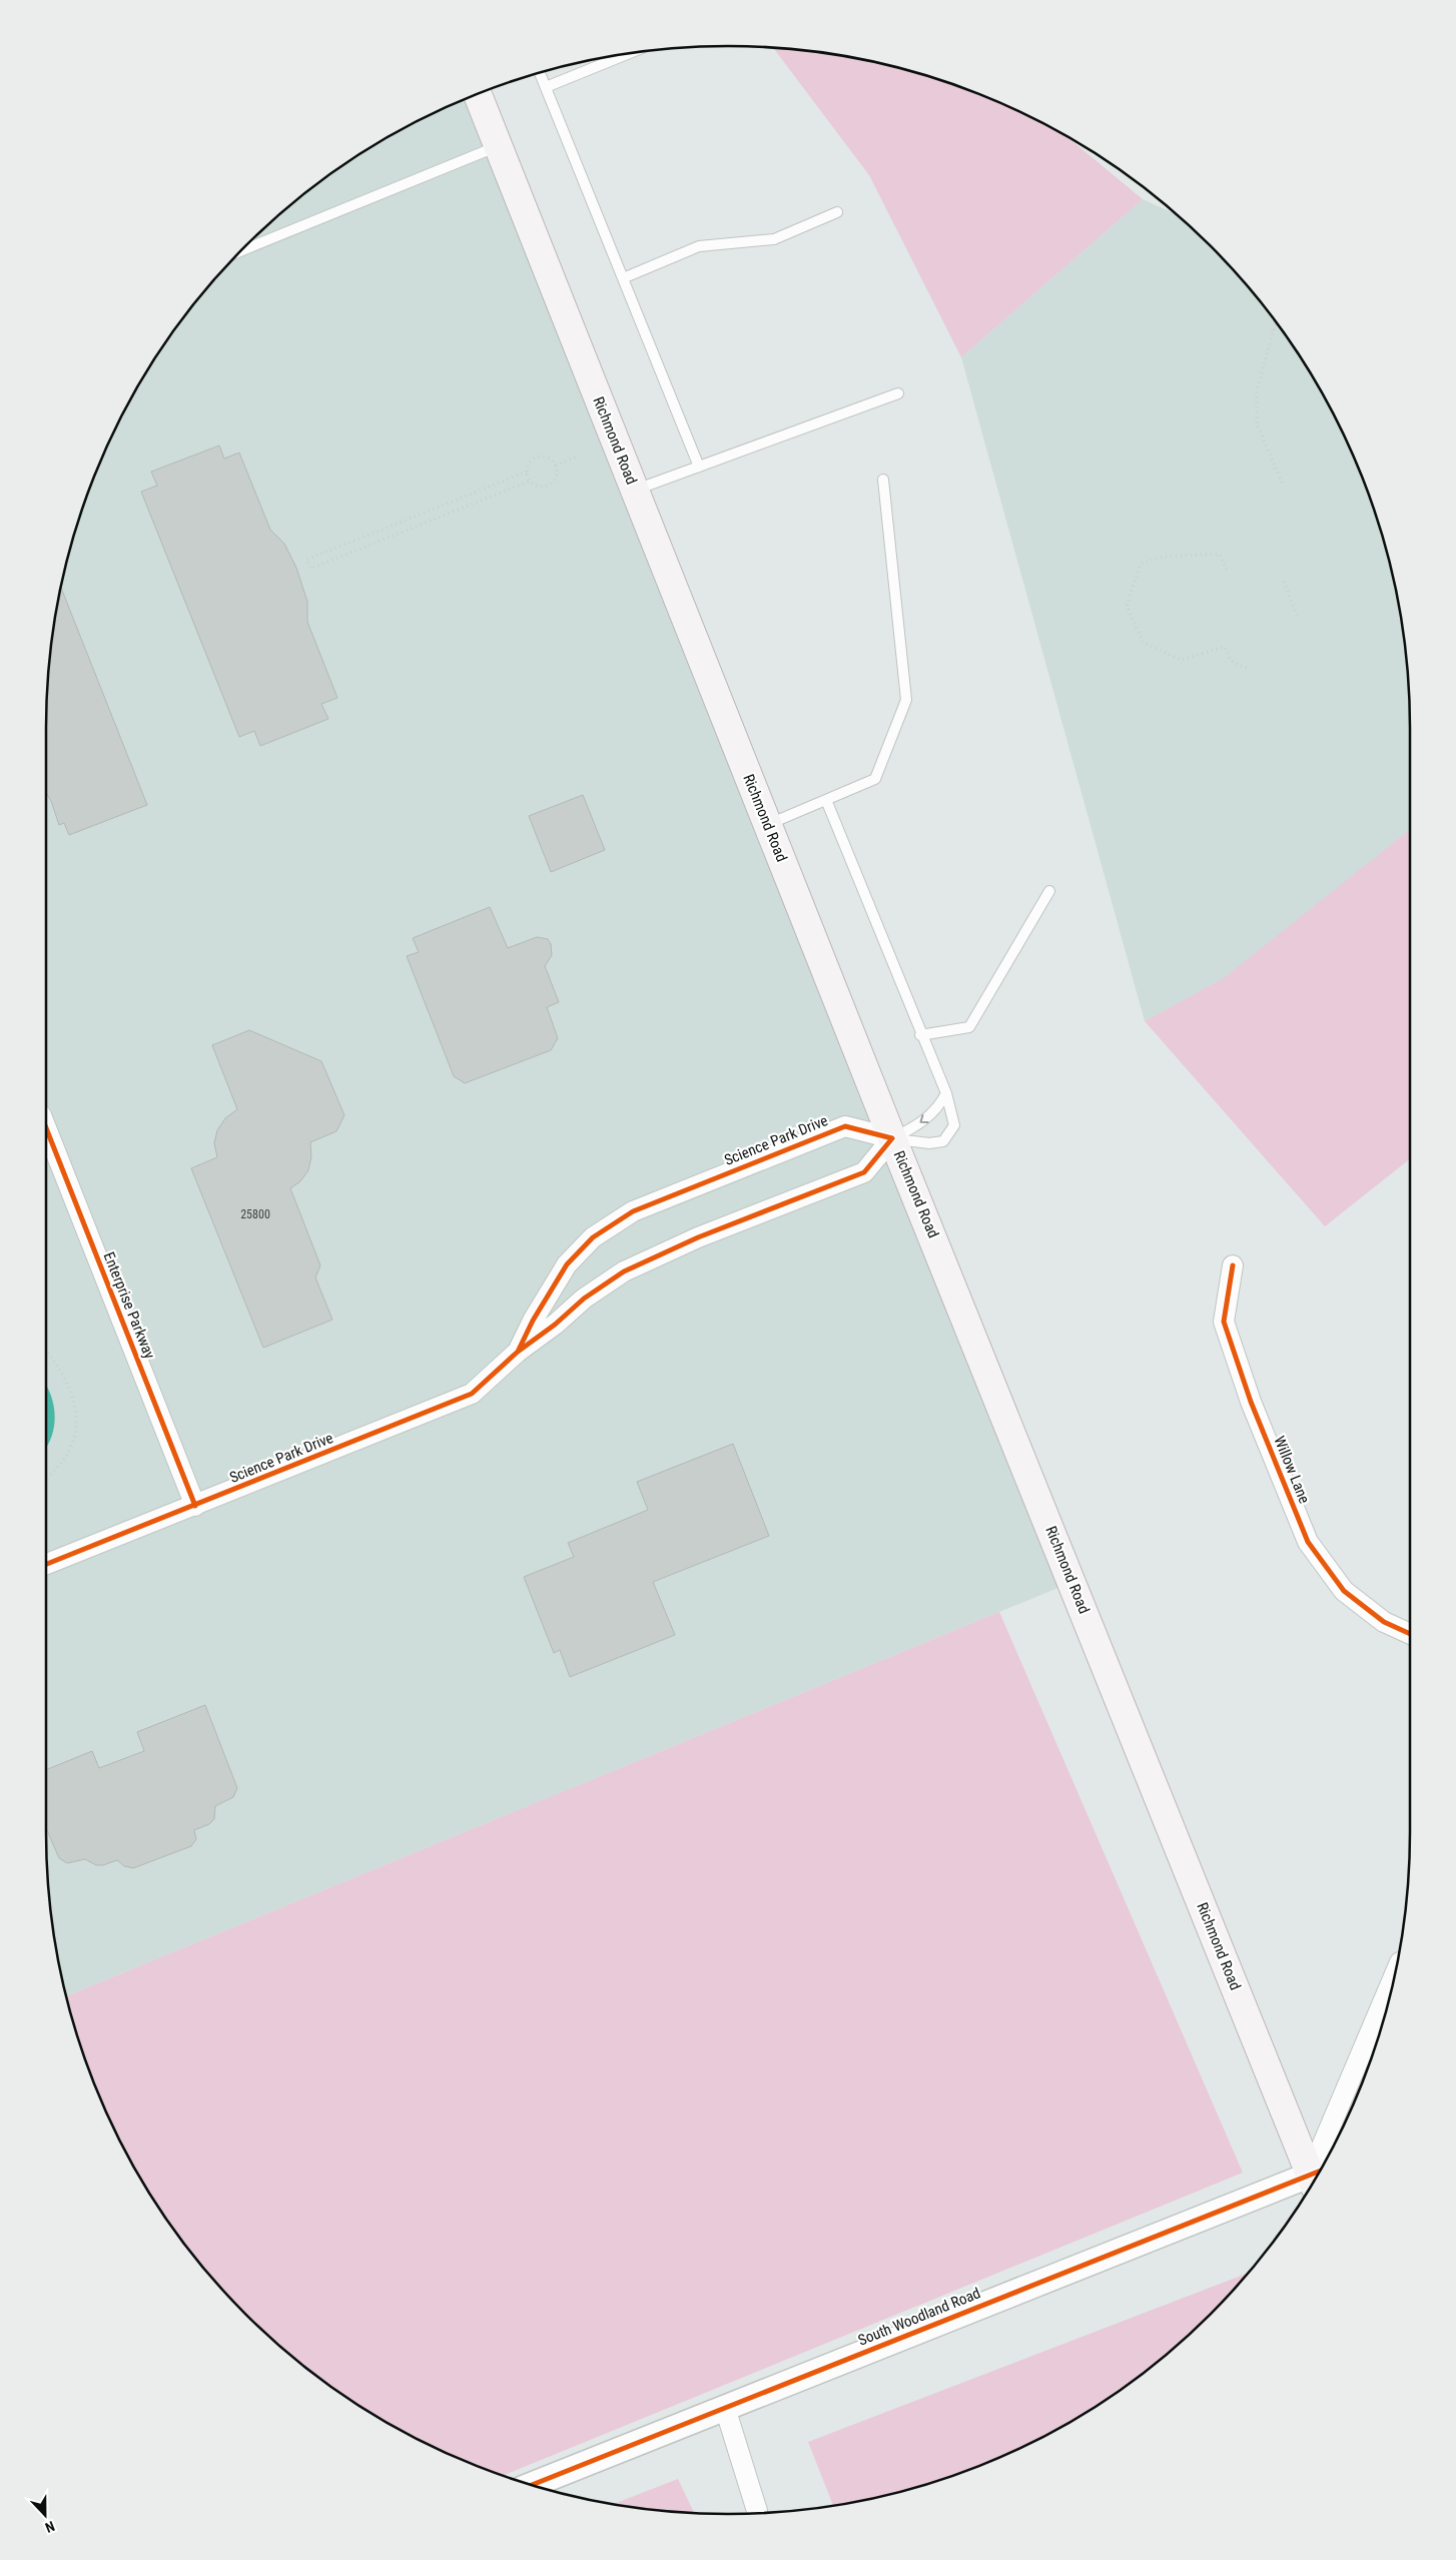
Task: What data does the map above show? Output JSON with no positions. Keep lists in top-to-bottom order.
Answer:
{
  "streets": {
    "main road": ["Richmond Road"],
    "street": [
      "Science Park Drive",
      "Enterprise Parkway",
      "Willow Lane",
      "South Woodland Road"
    ]
  },
  "crossings": [
    ["Richmond Road", "Science Park Drive"],
    ["Science Park Drive", "Enterprise Parkway"]
  ],
  "house_numbers": ["25800"],
  "north": "bottom"
}
